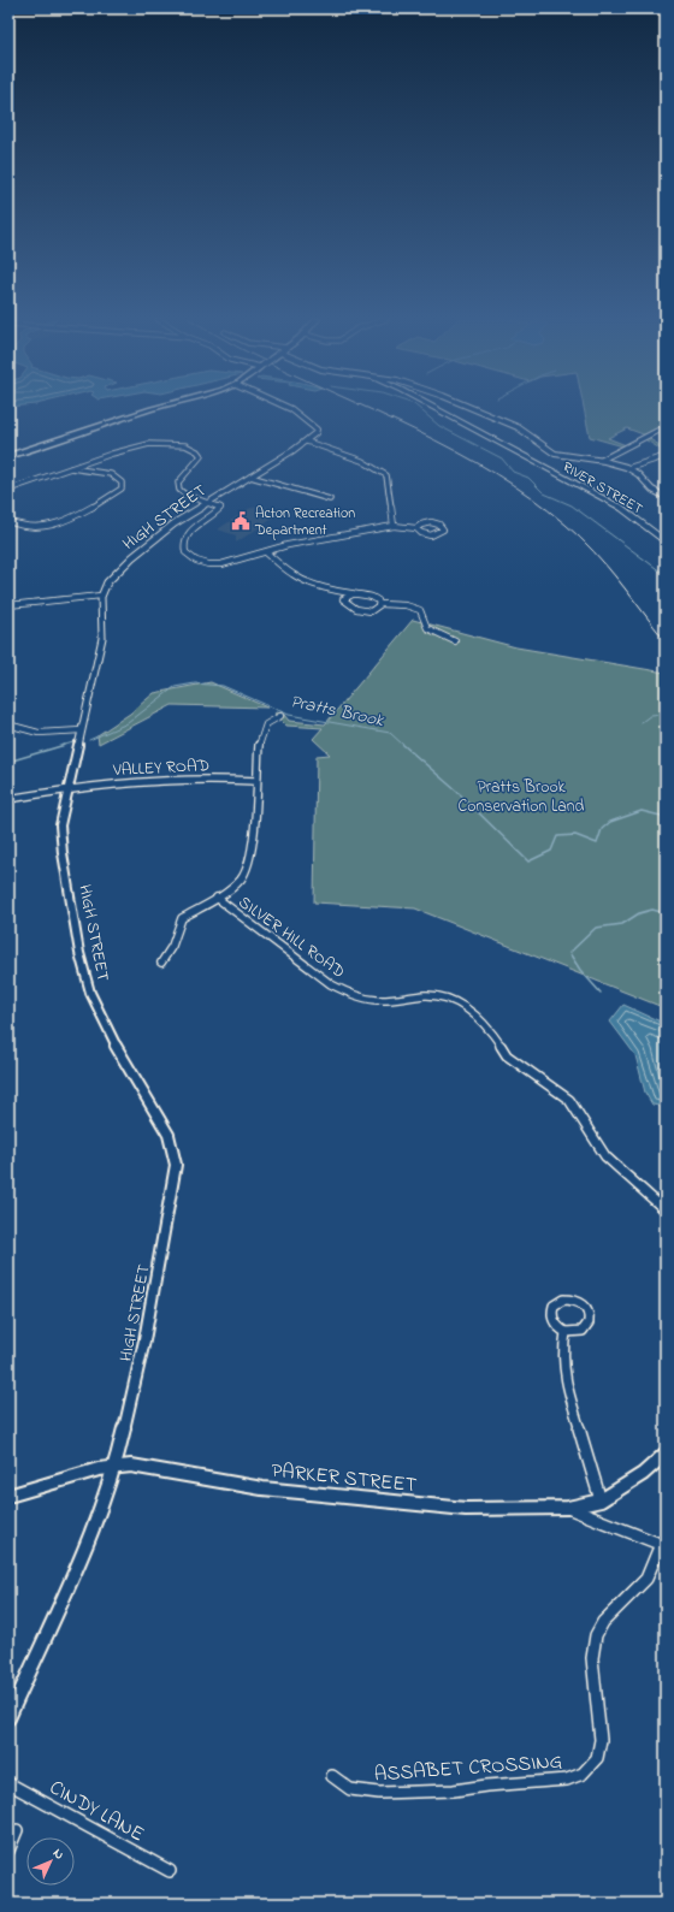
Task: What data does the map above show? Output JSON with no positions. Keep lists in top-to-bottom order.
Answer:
{
  "streets": {
    "street": [
      "RIVER STREET",
      "HIGH STREET",
      "VALLEY ROAD",
      "SILVER HILL ROAD",
      "PARKER STREET",
      "ASSABET CROSSING",
      "CINDY LANE"
    ]
  },
  "crossings": [
    ["HIGH STREET", "VALLEY ROAD"],
    ["HIGH STREET", "PARKER STREET"]
  ],
  "water": ["Pratts Brook"],
  "parks": ["Pratts Brook Conservation Land"],
  "places": {
    "public building": ["Acton Recreation Department"]
  },
  "north": "top right"
}
